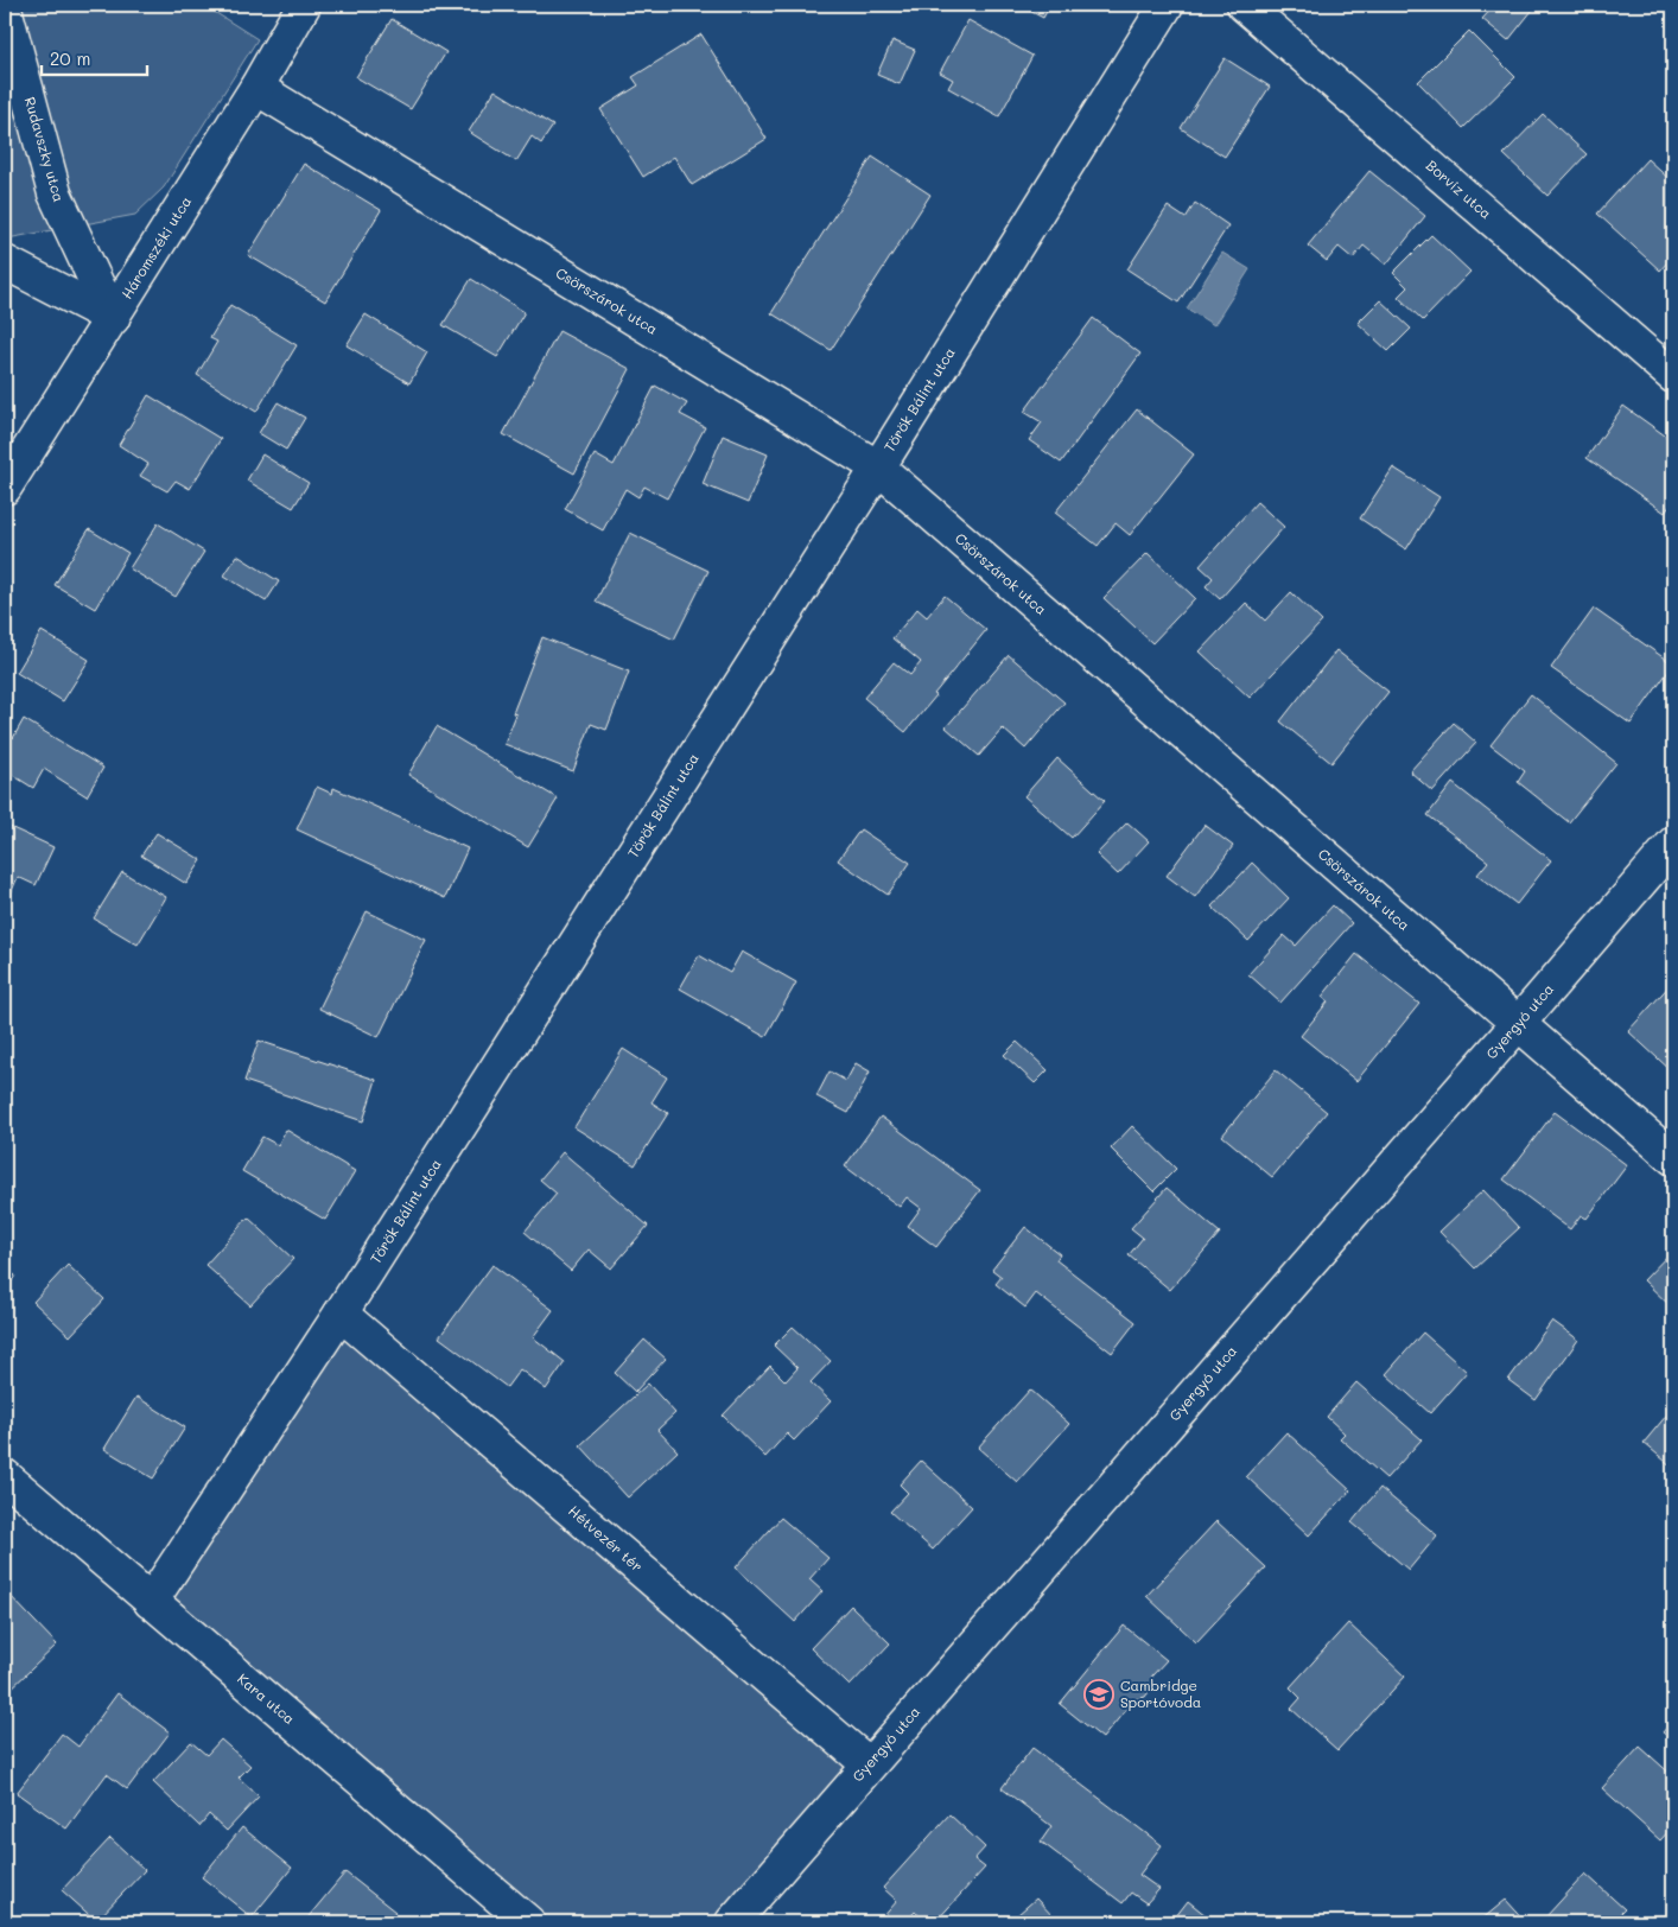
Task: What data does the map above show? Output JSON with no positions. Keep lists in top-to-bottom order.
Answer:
{
  "streets": {
    "street": [
      "Rudavszky utca",
      "Borvíz utca",
      "Háromszéki utca",
      "Csörszárok utca",
      "Török Bálint utca",
      "Gyergyó utca",
      "Hétvezér tér",
      "Kara utca"
    ]
  },
  "crossings": [
    ["Rudavszky utca", "Háromszéki utca"],
    ["Háromszéki utca", "Csörszárok utca"],
    ["Csörszárok utca", "Török Bálint utca"],
    ["Csörszárok utca", "Gyergyó utca"],
    ["Török Bálint utca", "Hétvezér tér"],
    ["Török Bálint utca", "Kara utca"],
    ["Gyergyó utca", "Hétvezér tér"]
  ],
  "places": {
    "school or university": ["Cambridge Sportóvoda"]
  },
  "scale_bar": "20 m"
}
